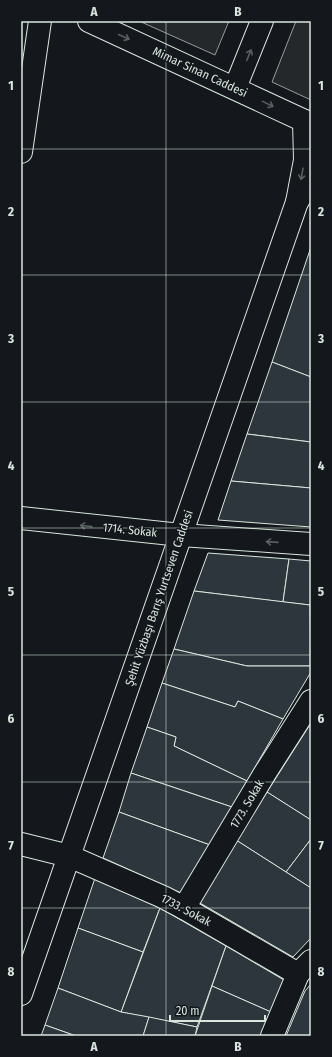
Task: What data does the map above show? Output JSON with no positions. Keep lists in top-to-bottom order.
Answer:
{
  "streets": {
    "street": [
      "Mimar Sinan Caddesi",
      "1714. Sokak",
      "Şehit Yüzbaşı Barış Yurtseven Caddesi",
      "1773. Sokak",
      "1733. Sokak"
    ]
  },
  "crossings": [
    ["Mimar Sinan Caddesi", "Şehit Yüzbaşı Barış Yurtseven Caddesi"],
    ["1714. Sokak", "Şehit Yüzbaşı Barış Yurtseven Caddesi"],
    ["Şehit Yüzbaşı Barış Yurtseven Caddesi", "1733. Sokak"],
    ["1773. Sokak", "1733. Sokak"]
  ],
  "one_way": ["Mimar Sinan Caddesi", "1714. Sokak"],
  "scale_bar": "20 m",
  "grid": {
    "columns": ["A", "B"],
    "rows": [
      "1",
      "2",
      "3",
      "4",
      "5",
      "6",
      "7",
      "8"
    ]
  }
}
